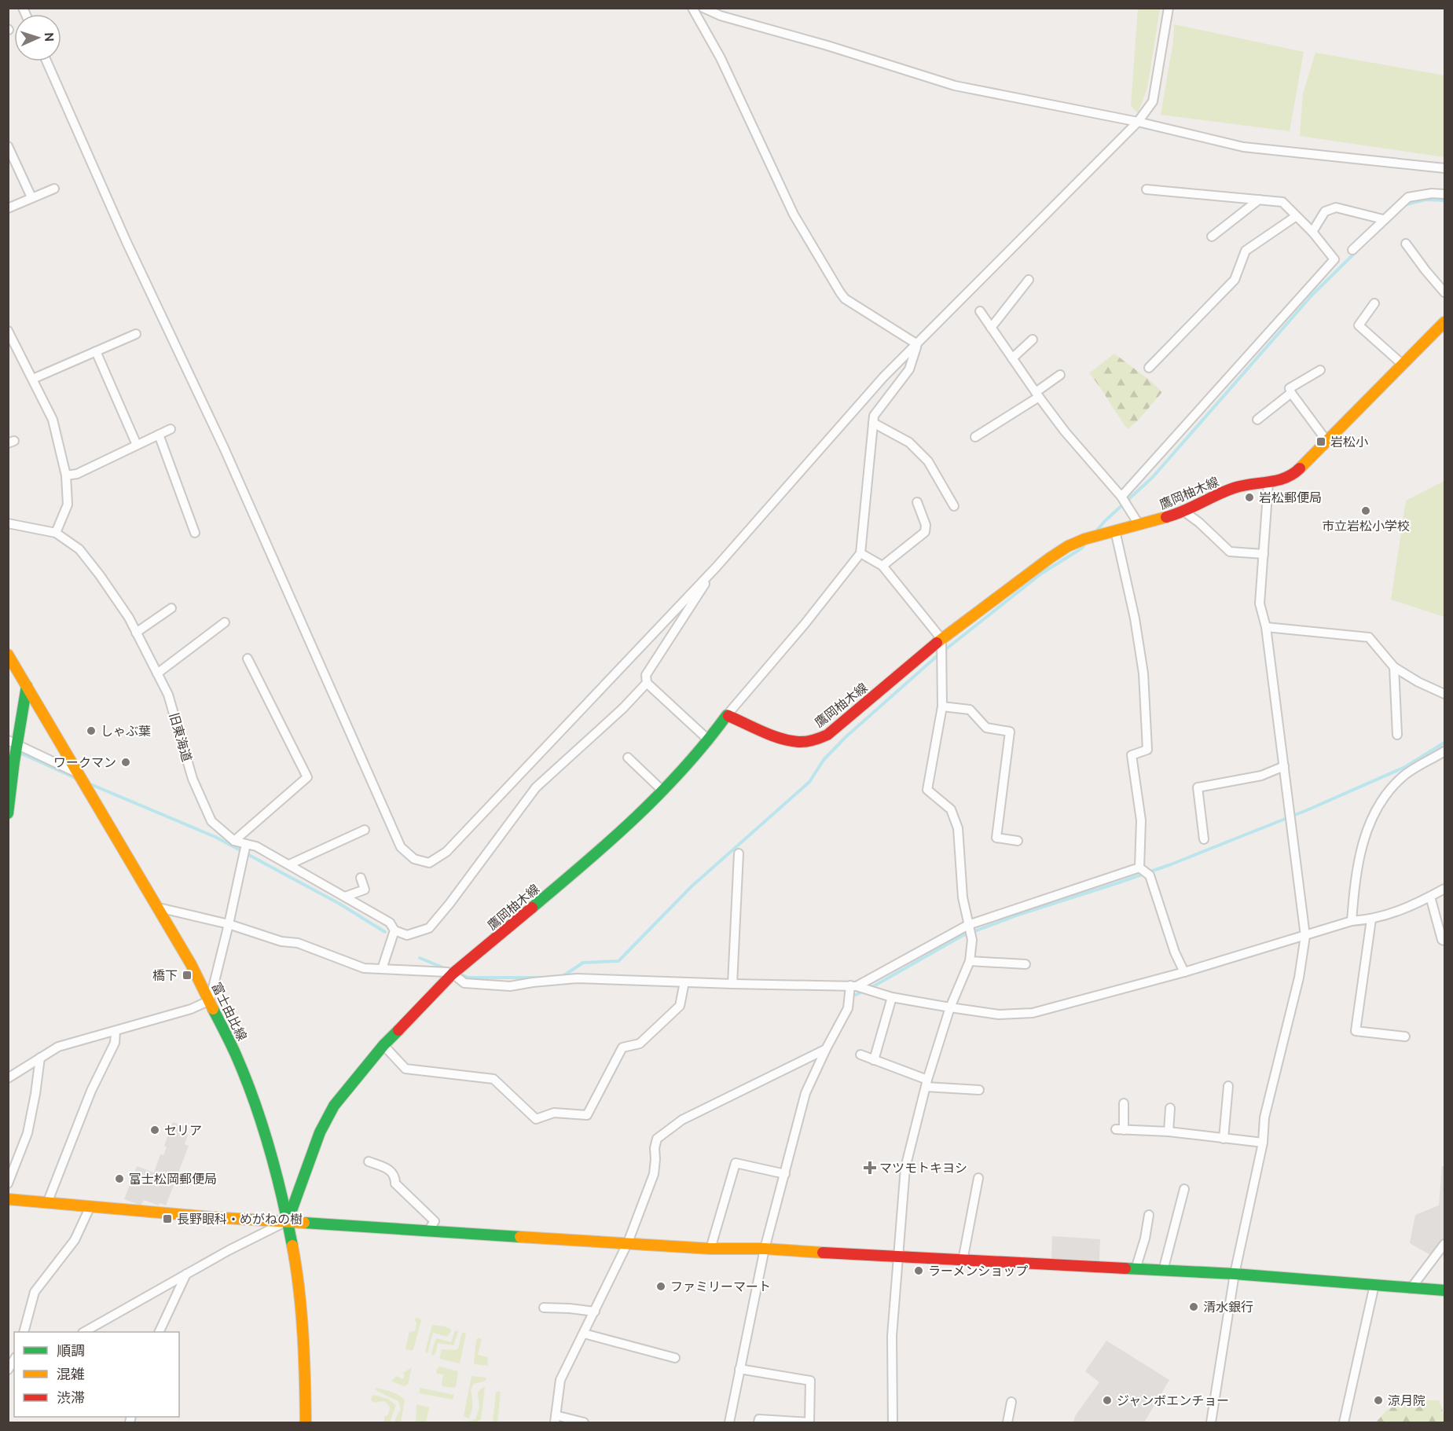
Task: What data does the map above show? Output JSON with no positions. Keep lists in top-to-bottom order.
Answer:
{
  "streets": {
    "main road": ["鷹岡柚木線", "富士由比線"],
    "street": ["旧東海道"]
  },
  "crossings": [
    ["鷹岡柚木線", "富士由比線"]
  ],
  "places": {
    "transit": ["岩松小", "橋下", "長野眼科・めがねの樹"],
    "other": [
      "岩松郵便局",
      "市立岩松小学校",
      "しゃぶ葉",
      "ワークマン",
      "セリア",
      "富士松岡郵便局",
      "ラーメンショップ",
      "ファミリーマート",
      "清水銀行",
      "ジャンボエンチョー",
      "涼月院"
    ],
    "health": ["マツモトキヨシ"]
  },
  "legend": ["順調", "混雑", "渋滞"],
  "north": "right"
}
